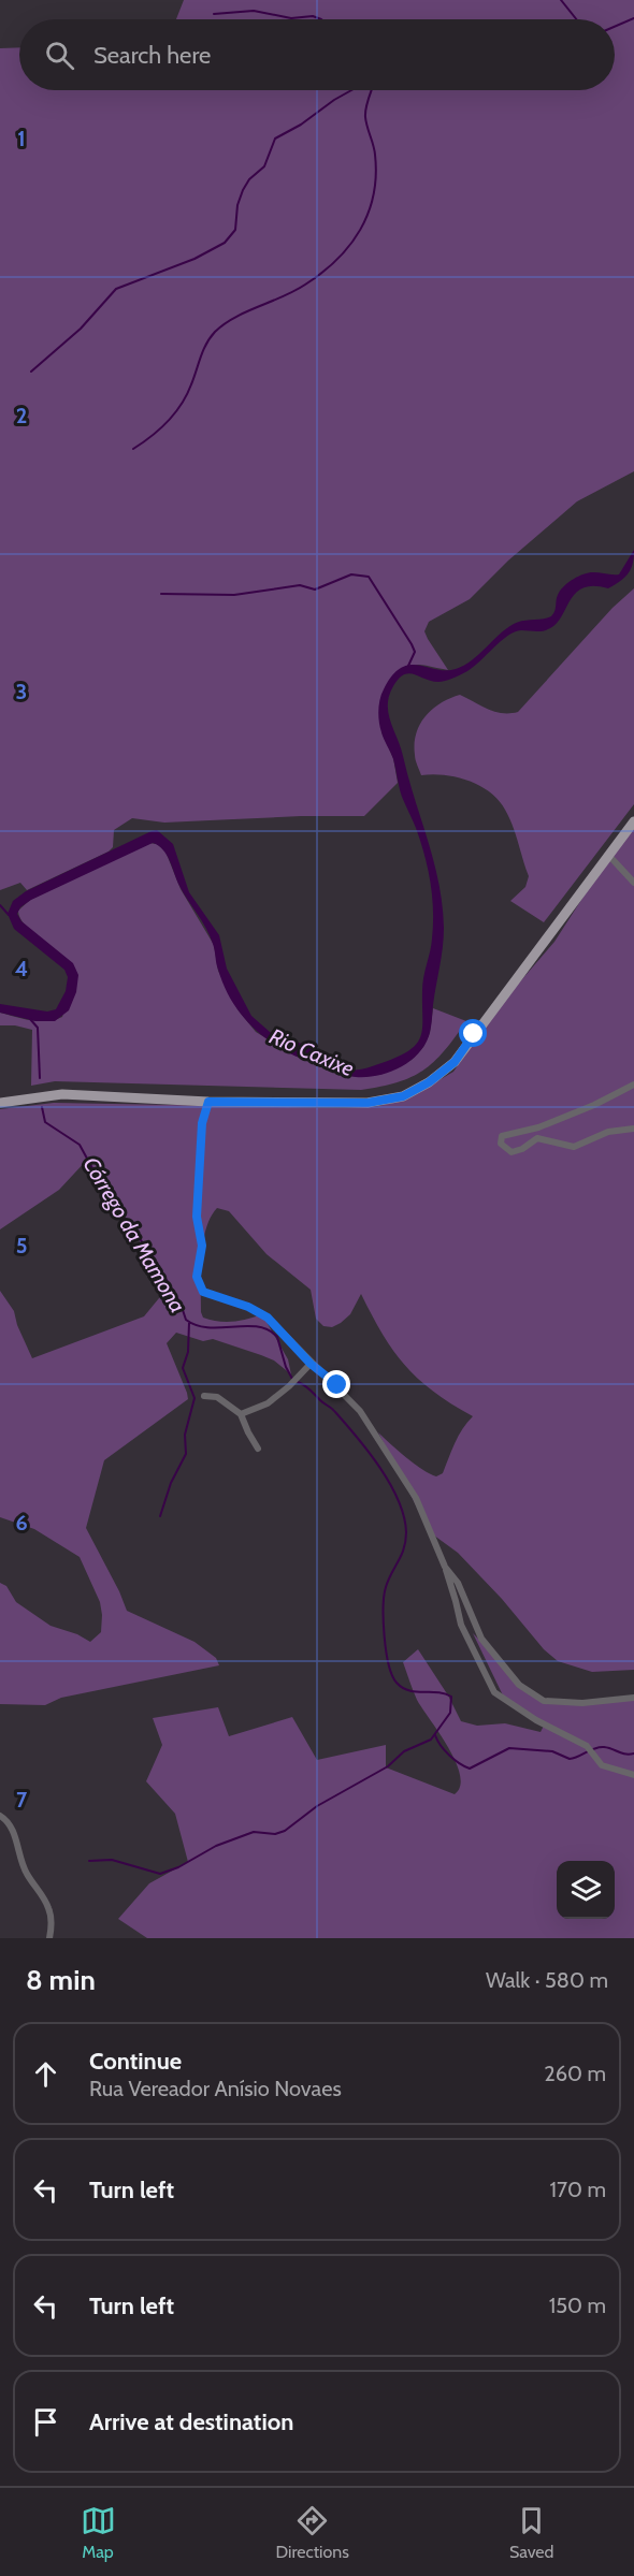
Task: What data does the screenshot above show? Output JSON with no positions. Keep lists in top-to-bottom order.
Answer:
{
  "water": ["Rio Caxixe", "Córrego da Mamona"],
  "page": {
    "search": "Search here",
    "heading": ["8 min", "Walk · 580 m"],
    "list": [
      ["Continue", "Rua Vereador Anísio Novaes", "260 m"],
      ["Turn left", "170 m"],
      ["Turn left", "150 m"],
      "Arrive at destination"
    ],
    "nav": ["Map", "Directions", "Saved"]
  },
  "grid": {
    "rows": [
      "1",
      "2",
      "3",
      "4",
      "5",
      "6",
      "7"
    ]
  }
}
